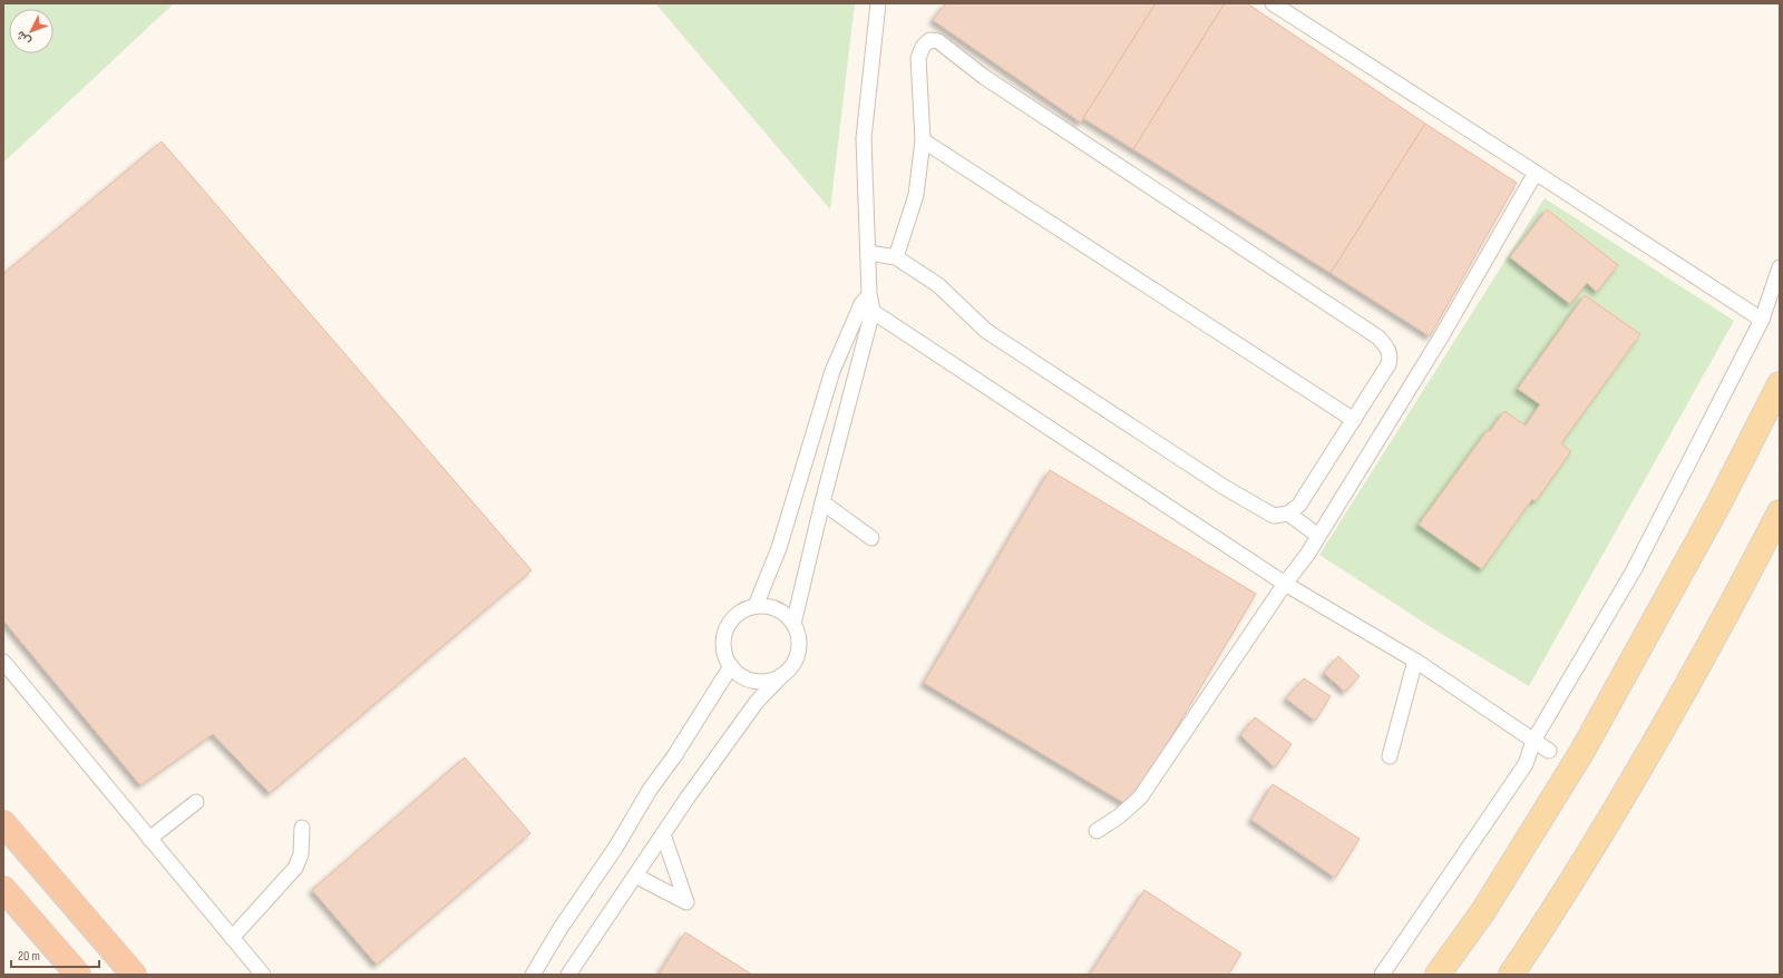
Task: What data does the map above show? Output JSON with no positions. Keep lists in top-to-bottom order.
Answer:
{
  "scale_bar": "20 m",
  "north": "bottom left"
}
